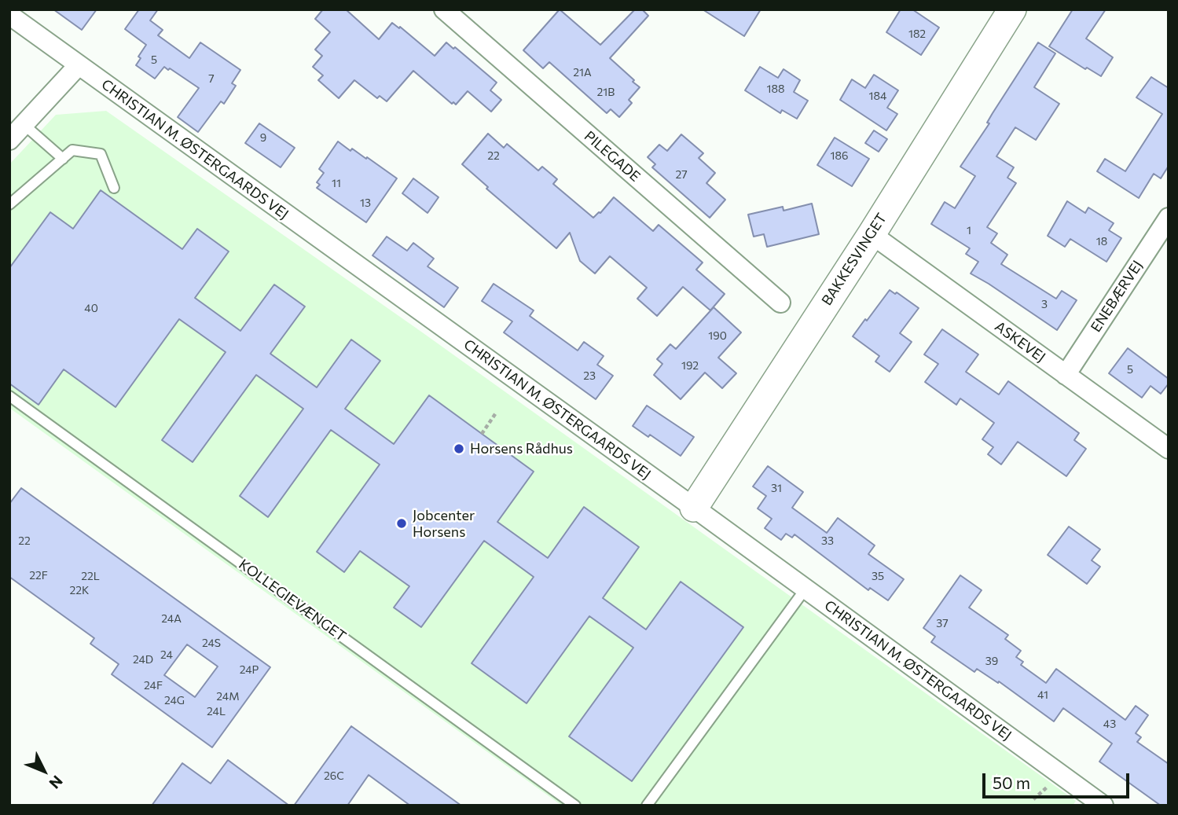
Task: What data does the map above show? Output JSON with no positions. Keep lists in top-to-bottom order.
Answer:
{
  "streets": {
    "street": [
      "CHRISTIAN M. ØSTERGAARDS VEJ",
      "PILEGADE",
      "BAKKESVINGET",
      "ENEBÆRVEJ",
      "ASKEVEJ"
    ],
    "lane": ["KOLLEGIEVÆNGET"]
  },
  "crossings": [
    ["CHRISTIAN M. ØSTERGAARDS VEJ", "BAKKESVINGET"],
    ["BAKKESVINGET", "ASKEVEJ"],
    ["ENEBÆRVEJ", "ASKEVEJ"]
  ],
  "places": ["Horsens Rådhus", "Jobcenter Horsens"],
  "house_numbers": [
    "182",
    "5",
    "21A",
    "7",
    "188",
    "21B",
    "184",
    "9",
    "22",
    "186",
    "27",
    "11",
    "13",
    "1",
    "18",
    "3",
    "40",
    "190",
    "192",
    "5",
    "23",
    "31",
    "22",
    "33",
    "22F",
    "22L",
    "35",
    "22K",
    "24A",
    "37",
    "24S",
    "24",
    "24D",
    "39",
    "24P",
    "24F",
    "41",
    "24M",
    "24G",
    "24L",
    "43",
    "26C"
  ],
  "scale_bar": "50 m",
  "north": "bottom right"
}
